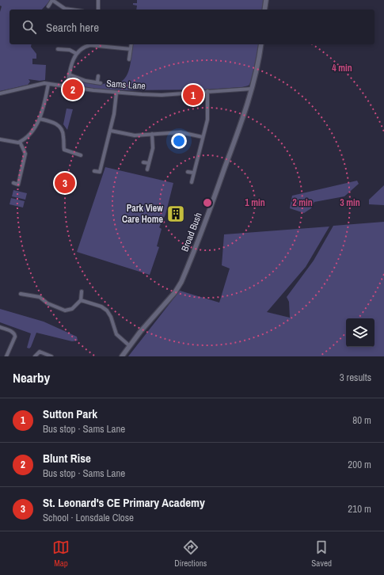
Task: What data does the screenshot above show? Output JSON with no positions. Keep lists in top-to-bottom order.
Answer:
{
  "streets": {
    "main road": ["Broad Bush"],
    "street": ["Sams Lane"]
  },
  "crossings": [
    ["Sams Lane", "Broad Bush"]
  ],
  "places": {
    "building": ["Park View Care Home"]
  },
  "page": {
    "search": "Search here",
    "pins": ["2", "1", "3"],
    "heading": ["Nearby", "3 results"],
    "list": [
      {
        "mark": "1",
        "name": "Sutton Park",
        "note": "Bus stop · Sams Lane",
        "value": "80 m"
      },
      {
        "mark": "2",
        "name": "Blunt Rise",
        "note": "Bus stop · Sams Lane",
        "value": "200 m"
      },
      {
        "mark": "3",
        "name": "St. Leonard's CE Primary Academy",
        "note": "School · Lonsdale Close",
        "value": "210 m"
      }
    ],
    "nav": ["Map", "Directions", "Saved"]
  },
  "rings": [
    "4 min",
    "1 min",
    "2 min",
    "3 min"
  ]
}
